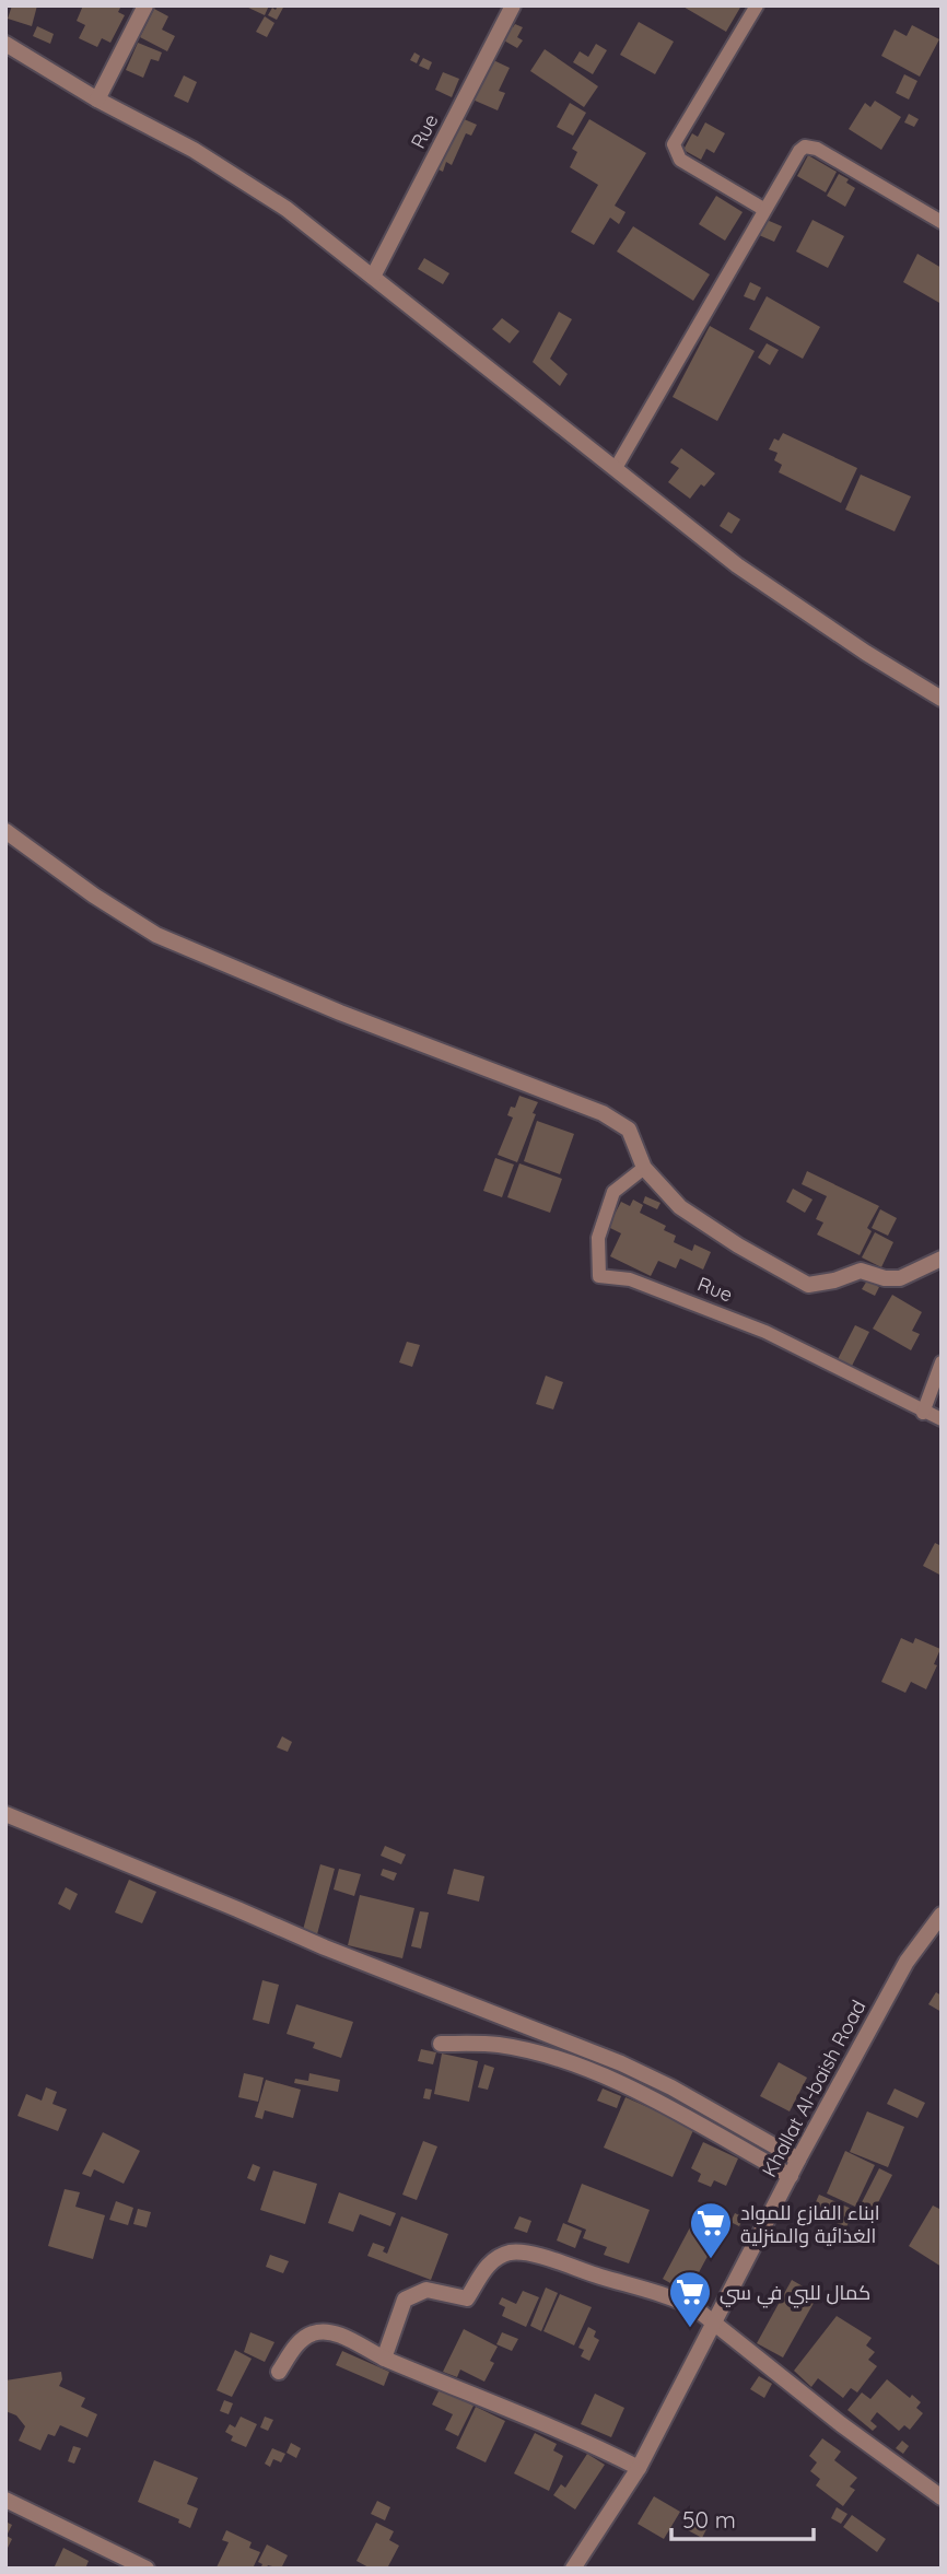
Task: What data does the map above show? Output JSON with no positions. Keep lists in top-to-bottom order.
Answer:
{
  "streets": {
    "street": ["Rue", "Khallat Al-baish Road"]
  },
  "places": {
    "supermarket": ["ابناء الفازع للمواد الغذائية والمنزلية", "كمال للبي في سي"]
  },
  "scale_bar": "50 m"
}
